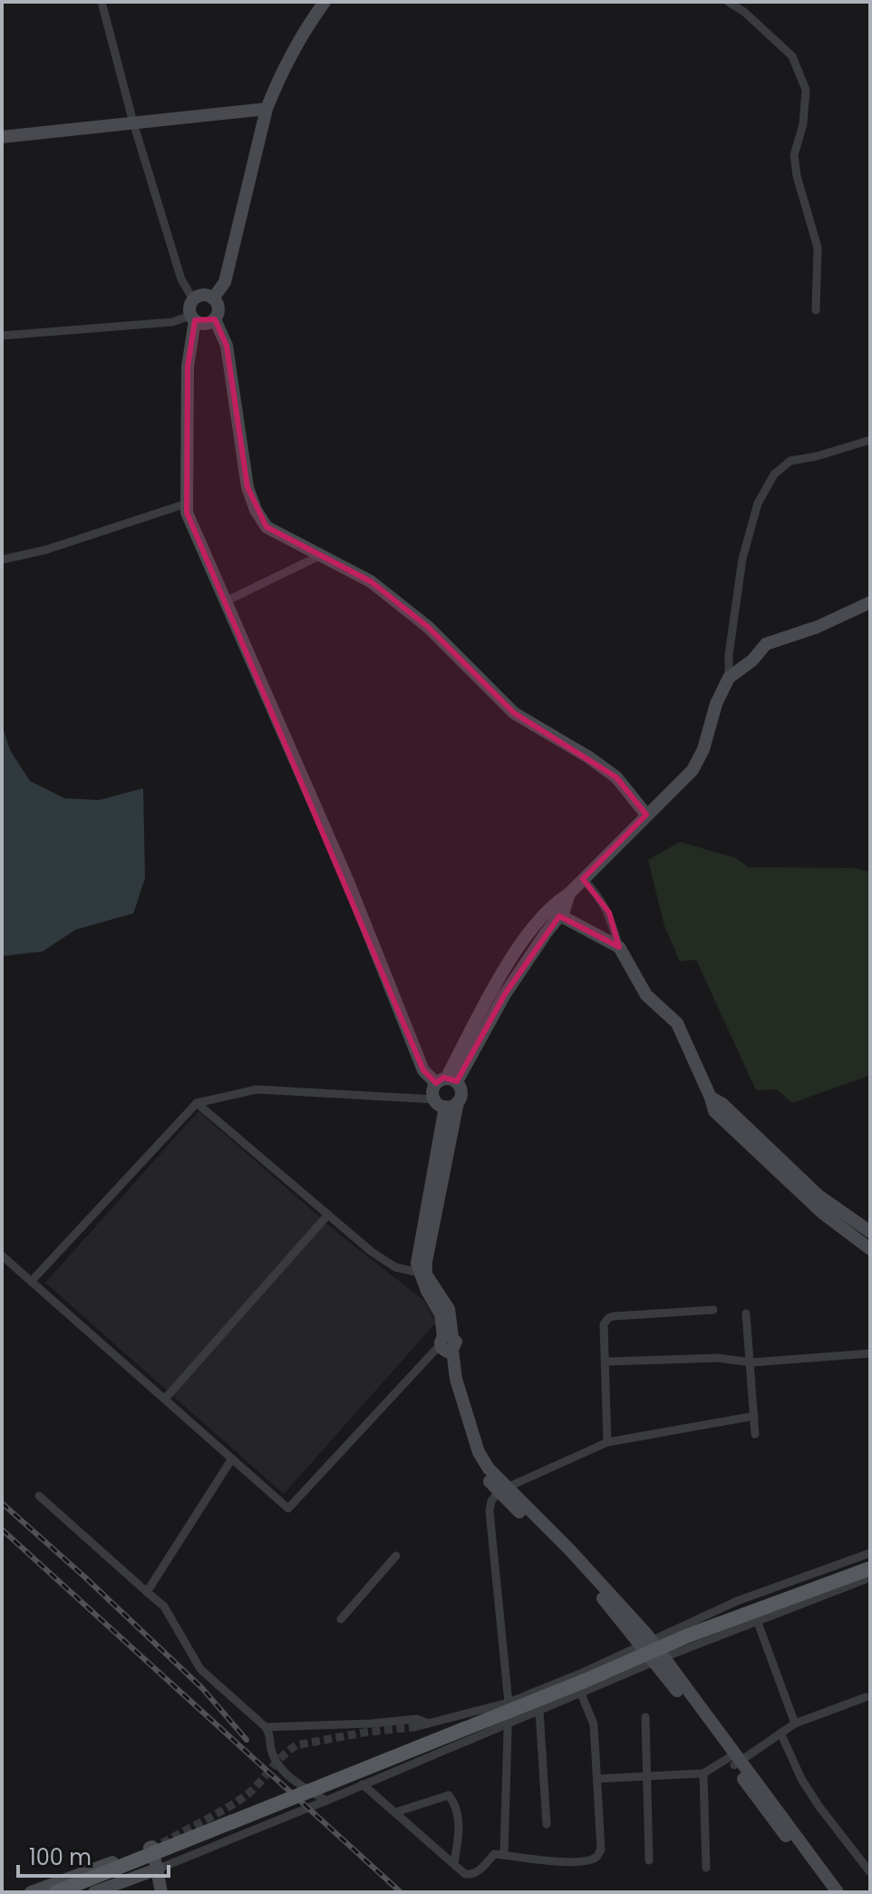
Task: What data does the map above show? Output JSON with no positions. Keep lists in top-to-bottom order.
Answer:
{
  "scale_bar": "100 m"
}
